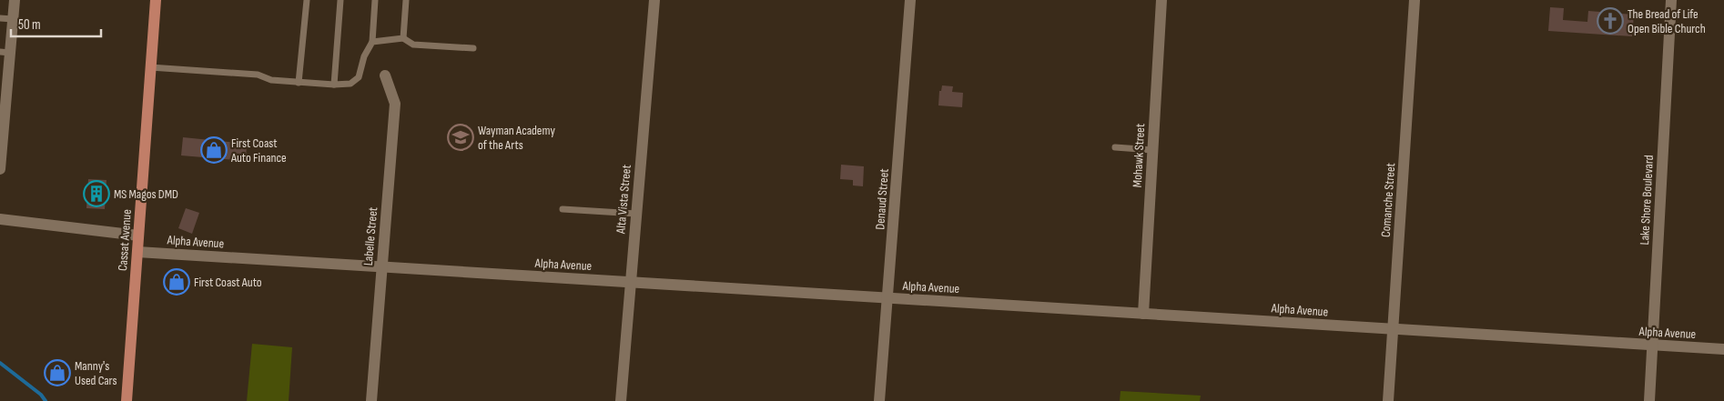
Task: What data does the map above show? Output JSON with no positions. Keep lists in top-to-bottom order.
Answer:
{
  "streets": {
    "main road": ["Cassat Avenue"],
    "street": [
      "Mohawk Street",
      "Alta Vista Street",
      "Denaud Street",
      "Comanche Street",
      "Lake Shore Boulevard",
      "Labelle Street",
      "Alpha Avenue"
    ]
  },
  "crossings": [
    ["Mohawk Street", "Alpha Avenue"],
    ["Alta Vista Street", "Alpha Avenue"],
    ["Denaud Street", "Alpha Avenue"],
    ["Comanche Street", "Alpha Avenue"],
    ["Lake Shore Boulevard", "Alpha Avenue"],
    ["Labelle Street", "Alpha Avenue"],
    ["Cassat Avenue", "Alpha Avenue"]
  ],
  "places": {
    "church": ["The Bread of Life Open Bible Church"],
    "school or university": ["Wayman Academy of the Arts"],
    "shop": ["First Coast Auto Finance", "First Coast Auto", "Manny's Used Cars"],
    "building": ["MS Magos DMD"]
  },
  "scale_bar": "50 m"
}
